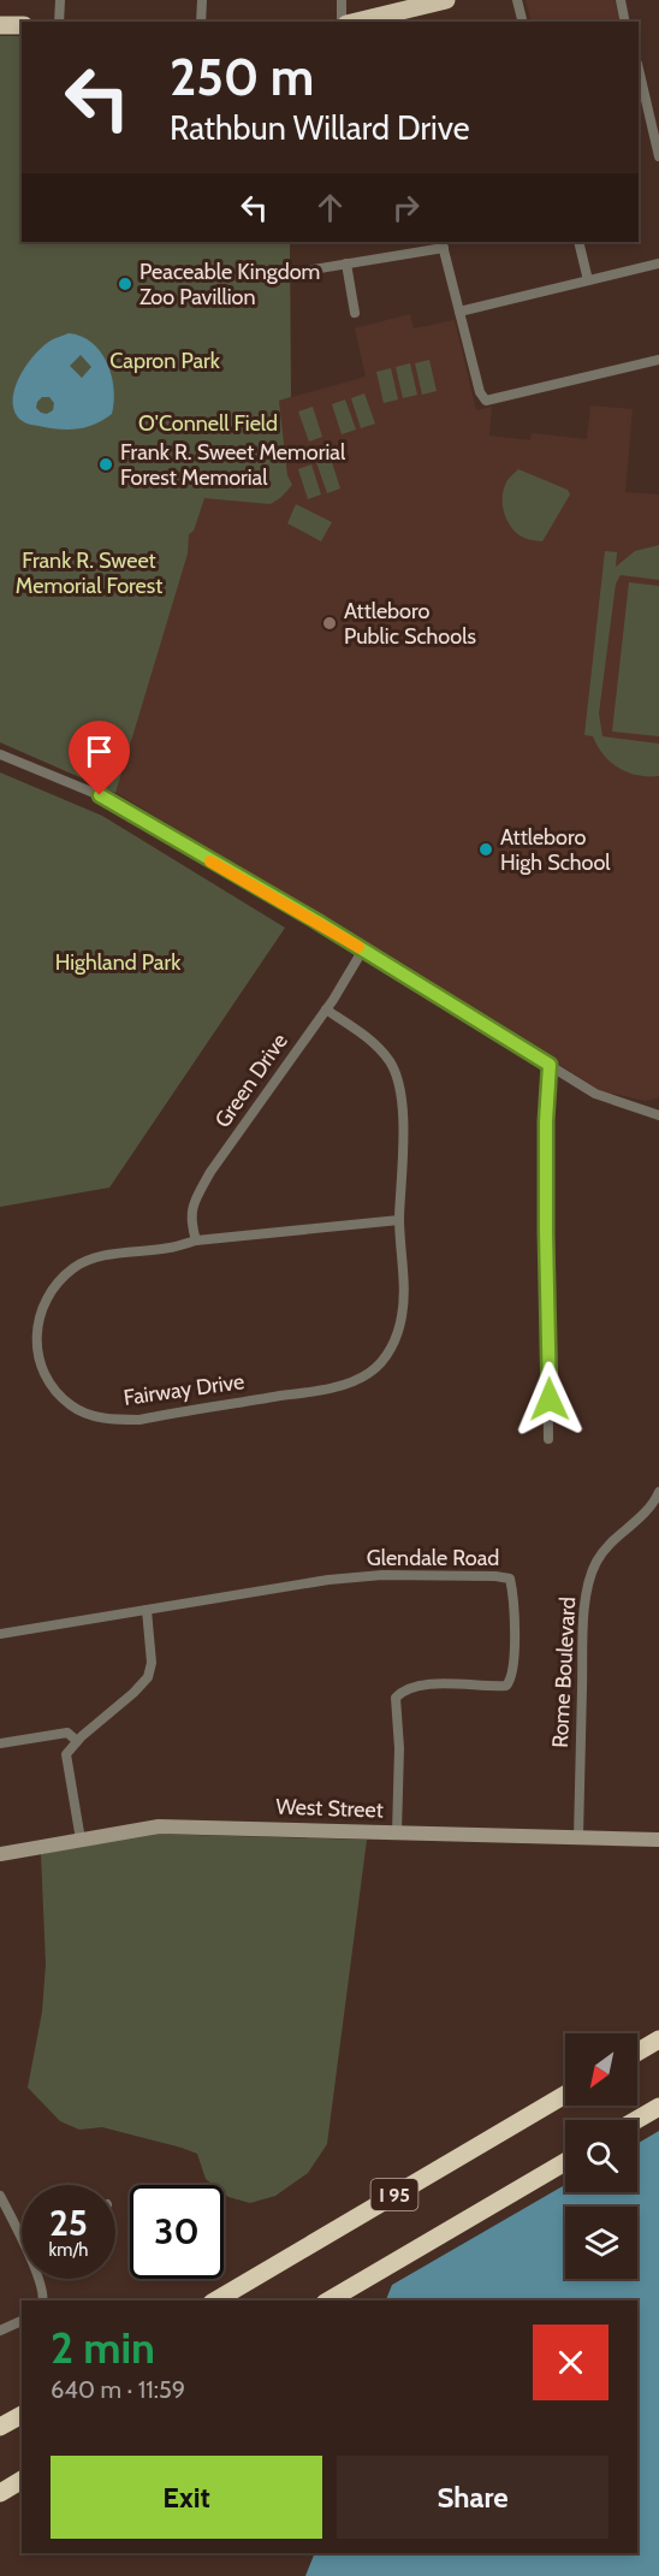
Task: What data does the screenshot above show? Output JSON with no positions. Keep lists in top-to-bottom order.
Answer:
{
  "streets": {
    "highway": ["I 95"],
    "main road": ["West Street"],
    "street": [
      "Green Drive",
      "Fairway Drive",
      "Glendale Road",
      "Rome Boulevard"
    ]
  },
  "crossings": [
    ["Green Drive", "Fairway Drive"],
    ["Glendale Road", "West Street"],
    ["Rome Boulevard", "West Street"]
  ],
  "parks": [
    "Capron Park",
    "O'Connell Field",
    "Frank R. Sweet Memorial Forest",
    "Highland Park"
  ],
  "places": [
    "Peaceable Kingdom Zoo Pavillion",
    "Frank R. Sweet Memorial Forest Memorial",
    "Attleboro Public Schools",
    "Attleboro High School"
  ],
  "north": "bottom left",
  "page": {
    "turn": ["250 m", "Rathbun Willard Drive"],
    "speed": "25 km/h",
    "limit": "30",
    "heading": ["2 min", "640 m · 11:59"],
    "buttons": ["Exit", "Share"]
  }
}
